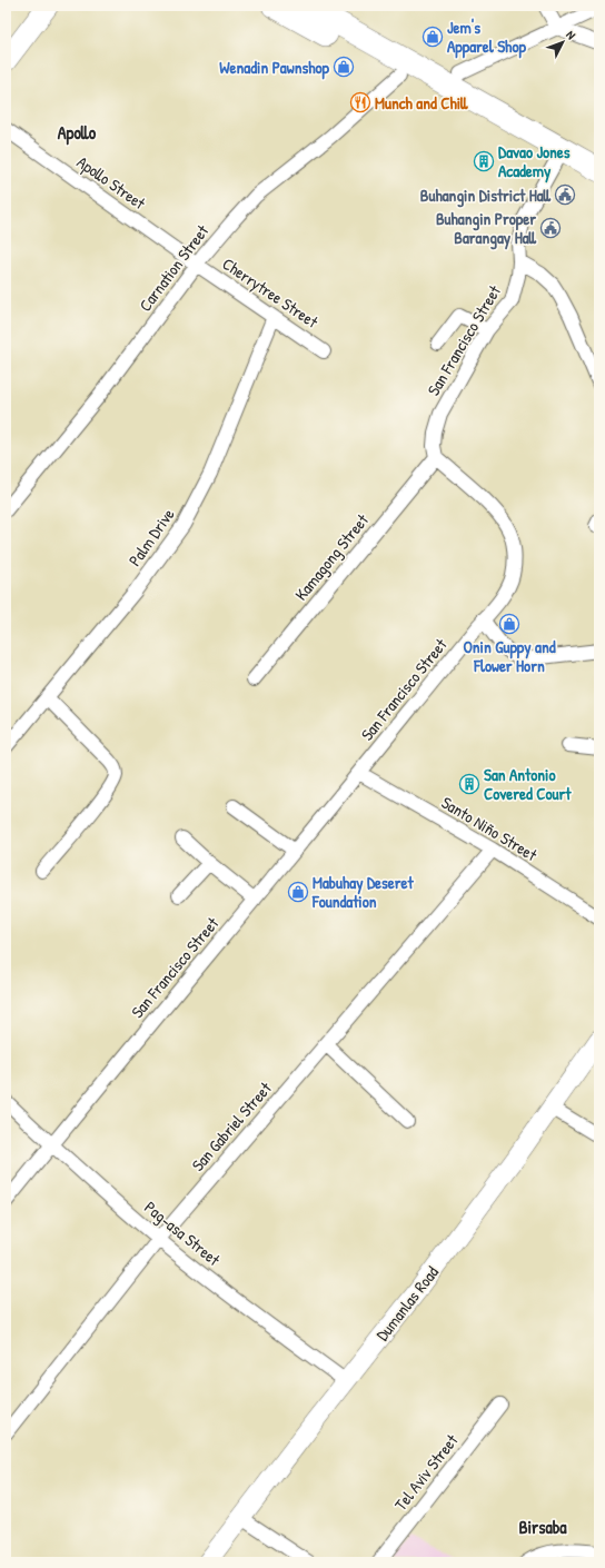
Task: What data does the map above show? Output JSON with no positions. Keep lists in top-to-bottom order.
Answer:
{
  "streets": {
    "main road": ["Dumanlas Road"],
    "street": [
      "Apollo Street",
      "Carnation Street",
      "Cherrytree Street",
      "San Francisco Street",
      "Palm Drive",
      "Kamagong Street",
      "Santo Niño Street",
      "San Gabriel Street",
      "Pag-asa Street",
      "Tel Aviv Street"
    ]
  },
  "crossings": [
    ["Apollo Street", "Carnation Street"],
    ["Apollo Street", "Cherrytree Street"],
    ["Carnation Street", "Cherrytree Street"],
    ["Cherrytree Street", "Palm Drive"],
    ["San Francisco Street", "Kamagong Street"],
    ["San Francisco Street", "Santo Niño Street"],
    ["San Francisco Street", "Pag-asa Street"],
    ["Santo Niño Street", "San Gabriel Street"],
    ["San Gabriel Street", "Pag-asa Street"],
    ["Pag-asa Street", "Dumanlas Road"]
  ],
  "districts": ["Apollo", "Birsaba"],
  "places": {
    "shop": [
      "Jem's Apparel Shop",
      "Wenadin Pawnshop",
      "Onin Guppy and Flower Horn",
      "Mabuhay Deseret Foundation"
    ],
    "restaurant": ["Munch and Chill"],
    "building": ["Davao Jones Academy", "San Antonio Covered Court"],
    "public building": ["Buhangin District Hall", "Buhangin Proper Barangay Hall"]
  },
  "north": "top right"
}
